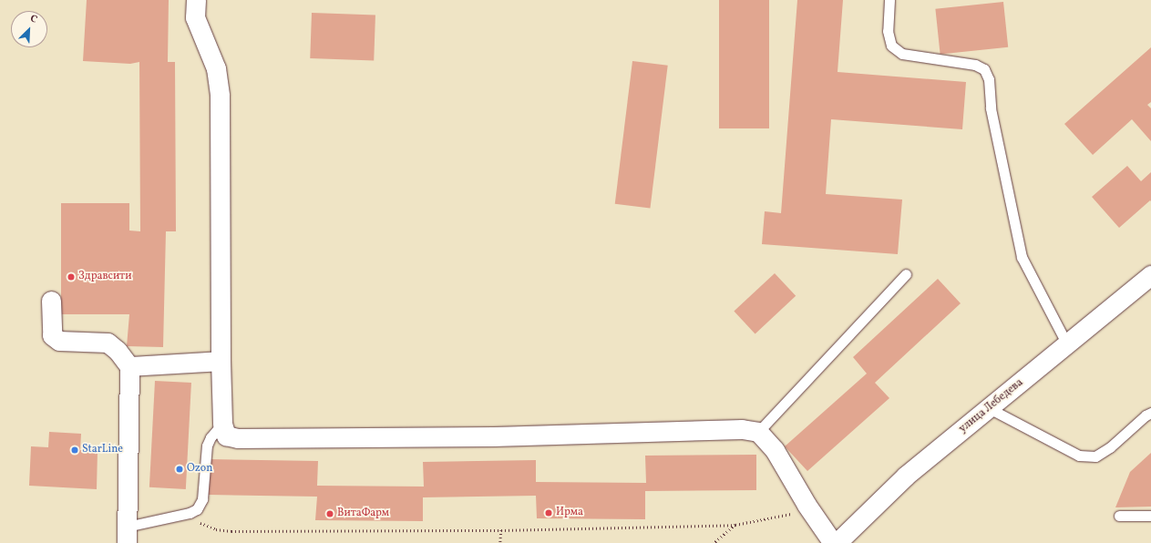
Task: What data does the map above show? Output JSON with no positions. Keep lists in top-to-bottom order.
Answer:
{
  "streets": {
    "street": ["улица Лебедева"]
  },
  "places": [
    "Здравсити",
    "StarLine",
    "Ozon",
    "Ирма",
    "ВитаФарм"
  ],
  "north": "top right"
}
